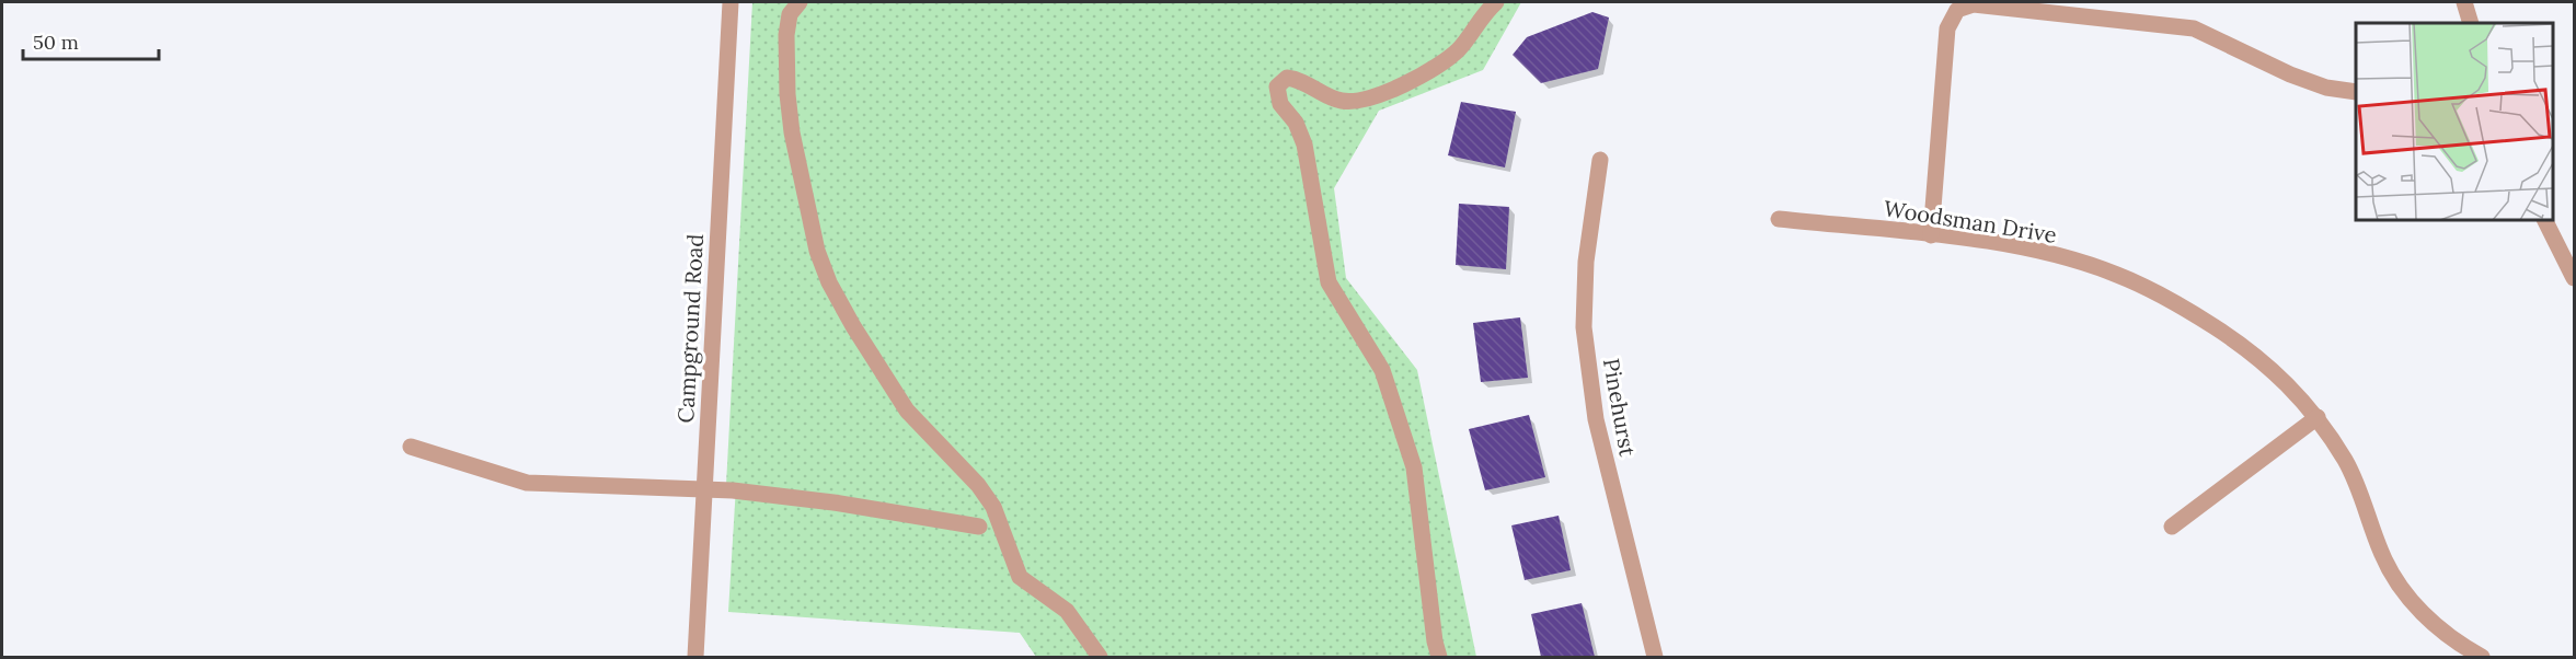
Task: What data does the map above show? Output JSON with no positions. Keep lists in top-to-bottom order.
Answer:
{
  "streets": {
    "street": ["Woodsman Drive", "Campground Road", "Pinehurst"]
  },
  "scale_bar": "50 m"
}
